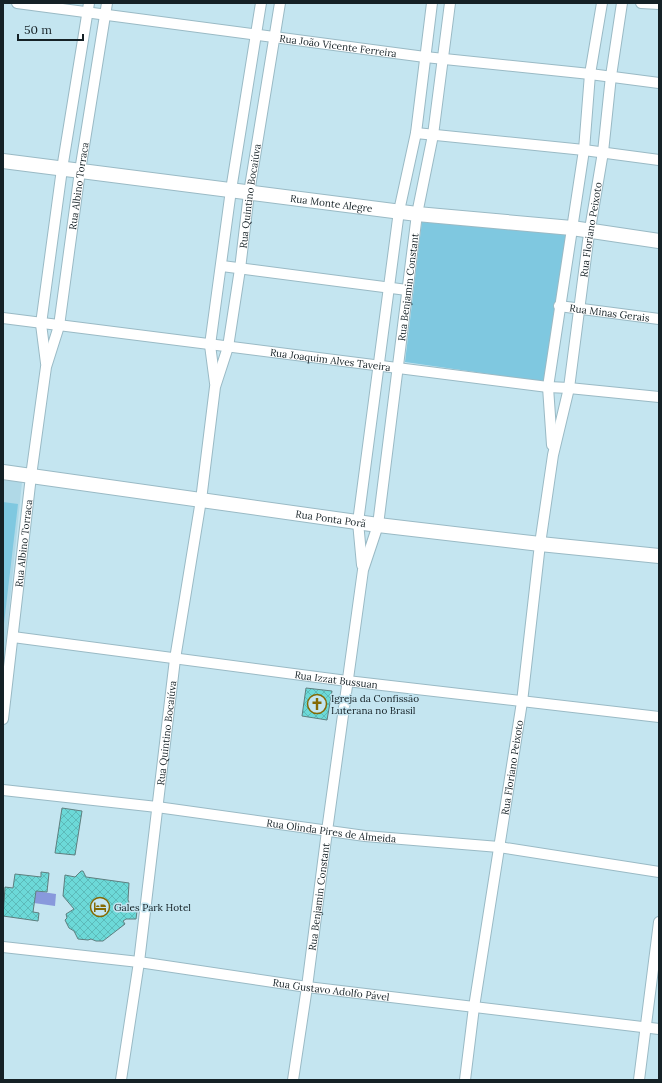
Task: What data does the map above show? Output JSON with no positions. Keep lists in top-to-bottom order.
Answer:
{
  "streets": {
    "street": [
      "Rua João Vicente Ferreira",
      "Rua Albino Torraca",
      "Rua Quintino Bocaiúva",
      "Rua Monte Alegre",
      "Rua Floriano Peixoto",
      "Rua Benjamin Constant",
      "Rua Minas Gerais",
      "Rua Joaquim Alves Taveira",
      "Rua Ponta Porã",
      "Rua Izzat Bussuan",
      "Rua Olinda Pires de Almeida",
      "Rua Gustavo Adolfo Pável"
    ]
  },
  "crossings": [
    ["Rua João Vicente Ferreira", "Rua Albino Torraca"],
    ["Rua João Vicente Ferreira", "Rua Quintino Bocaiúva"],
    ["Rua João Vicente Ferreira", "Rua Floriano Peixoto"],
    ["Rua João Vicente Ferreira", "Rua Benjamin Constant"],
    ["Rua Albino Torraca", "Rua Monte Alegre"],
    ["Rua Albino Torraca", "Rua Joaquim Alves Taveira"],
    ["Rua Albino Torraca", "Rua Ponta Porã"],
    ["Rua Albino Torraca", "Rua Izzat Bussuan"],
    ["Rua Quintino Bocaiúva", "Rua Monte Alegre"],
    ["Rua Quintino Bocaiúva", "Rua Joaquim Alves Taveira"],
    ["Rua Quintino Bocaiúva", "Rua Ponta Porã"],
    ["Rua Quintino Bocaiúva", "Rua Izzat Bussuan"],
    ["Rua Quintino Bocaiúva", "Rua Olinda Pires de Almeida"],
    ["Rua Quintino Bocaiúva", "Rua Gustavo Adolfo Pável"],
    ["Rua Monte Alegre", "Rua Floriano Peixoto"],
    ["Rua Monte Alegre", "Rua Benjamin Constant"],
    ["Rua Floriano Peixoto", "Rua Minas Gerais"],
    ["Rua Floriano Peixoto", "Rua Joaquim Alves Taveira"],
    ["Rua Floriano Peixoto", "Rua Ponta Porã"],
    ["Rua Floriano Peixoto", "Rua Izzat Bussuan"],
    ["Rua Floriano Peixoto", "Rua Olinda Pires de Almeida"],
    ["Rua Floriano Peixoto", "Rua Gustavo Adolfo Pável"],
    ["Rua Benjamin Constant", "Rua Joaquim Alves Taveira"],
    ["Rua Benjamin Constant", "Rua Ponta Porã"],
    ["Rua Benjamin Constant", "Rua Izzat Bussuan"],
    ["Rua Benjamin Constant", "Rua Olinda Pires de Almeida"],
    ["Rua Benjamin Constant", "Rua Gustavo Adolfo Pável"]
  ],
  "places": {
    "church": ["Igreja da Confissão Luterana no Brasil"],
    "hotel": ["Gales Park Hotel"]
  },
  "scale_bar": "50 m"
}
